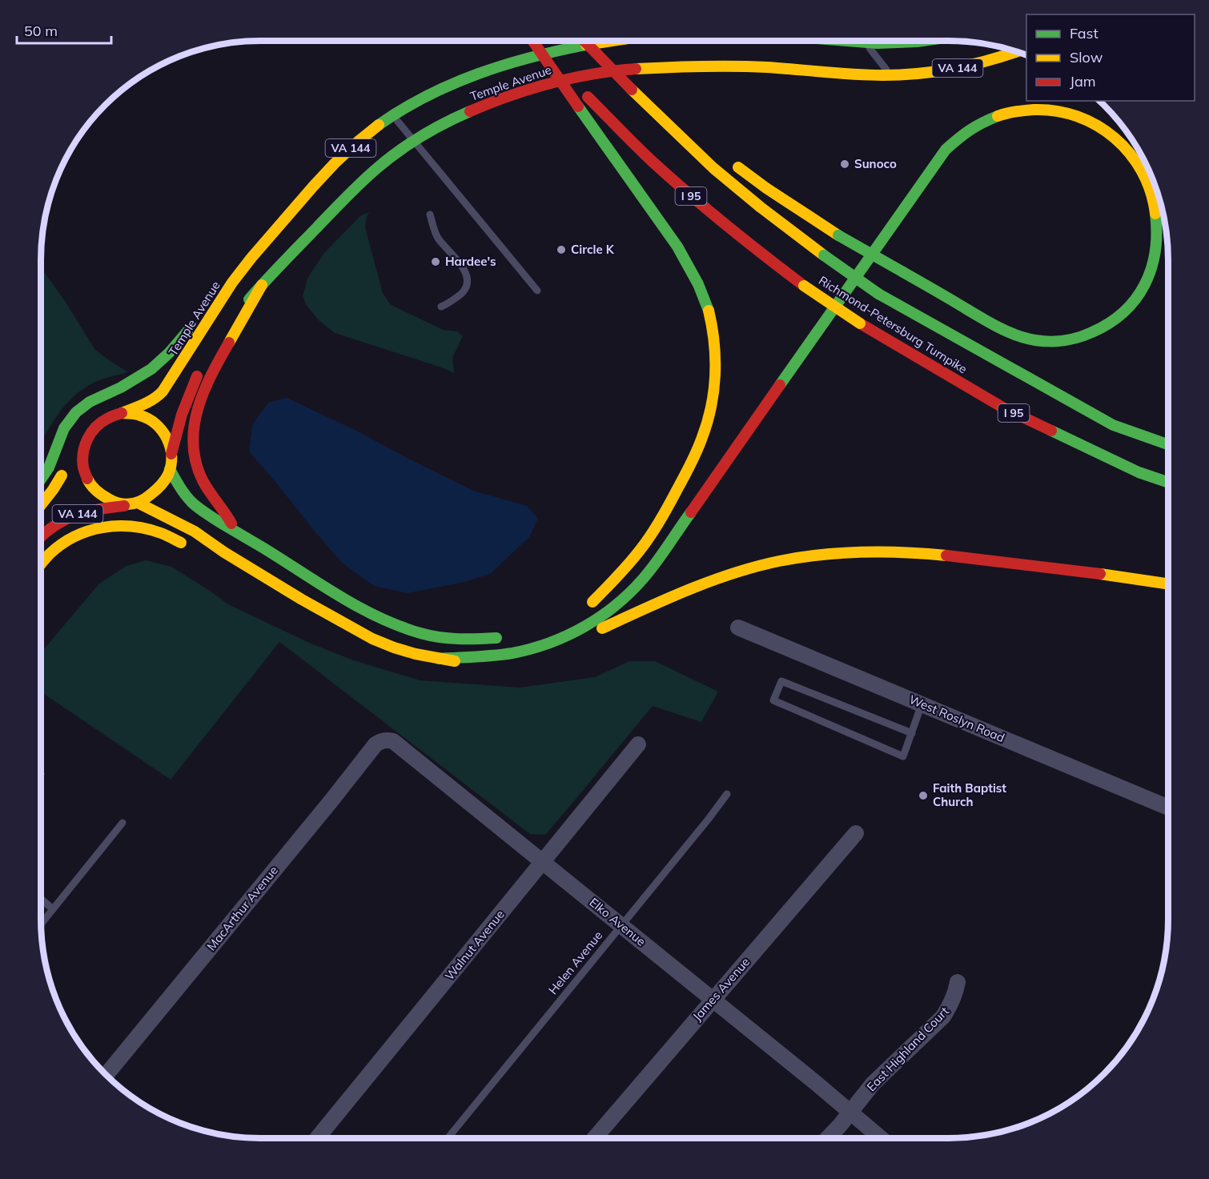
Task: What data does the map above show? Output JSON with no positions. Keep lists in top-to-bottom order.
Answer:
{
  "streets": {
    "main road": [
      "VA 144",
      "Temple Avenue",
      "I 95",
      "Richmond-Petersburg Turnpike"
    ],
    "street": [
      "West Roslyn Road",
      "MacArthur Avenue",
      "Elko Avenue",
      "Walnut Avenue",
      "James Avenue",
      "East Highland Court"
    ],
    "lane": ["Helen Avenue"]
  },
  "crossings": [
    ["VA 144", "Temple Avenue"],
    ["MacArthur Avenue", "Elko Avenue"],
    ["Elko Avenue", "Walnut Avenue"],
    ["Elko Avenue", "Helen Avenue"],
    ["Elko Avenue", "James Avenue"],
    ["Elko Avenue", "East Highland Court"]
  ],
  "places": [
    "Sunoco",
    "Circle K",
    "Hardee's",
    "Faith Baptist Church"
  ],
  "legend": ["Fast", "Slow", "Jam"],
  "scale_bar": "50 m"
}
